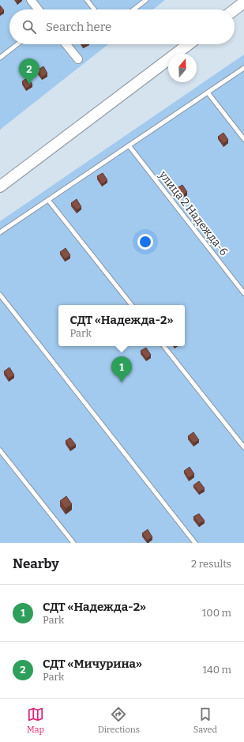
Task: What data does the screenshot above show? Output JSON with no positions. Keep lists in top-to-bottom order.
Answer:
{
  "streets": {
    "lane": ["улица 2 Надежда-6"]
  },
  "north": "top",
  "page": {
    "search": "Search here",
    "pins": ["2", "1"],
    "popup": ["СДТ «Надежда-2»", "Park"],
    "heading": ["Nearby", "2 results"],
    "list": [
      {
        "mark": "1",
        "name": "СДТ «Надежда-2»",
        "note": "Park",
        "value": "100 m"
      },
      {
        "mark": "2",
        "name": "СДТ «Мичурина»",
        "note": "Park",
        "value": "140 m"
      }
    ],
    "nav": ["Map", "Directions", "Saved"]
  }
}
